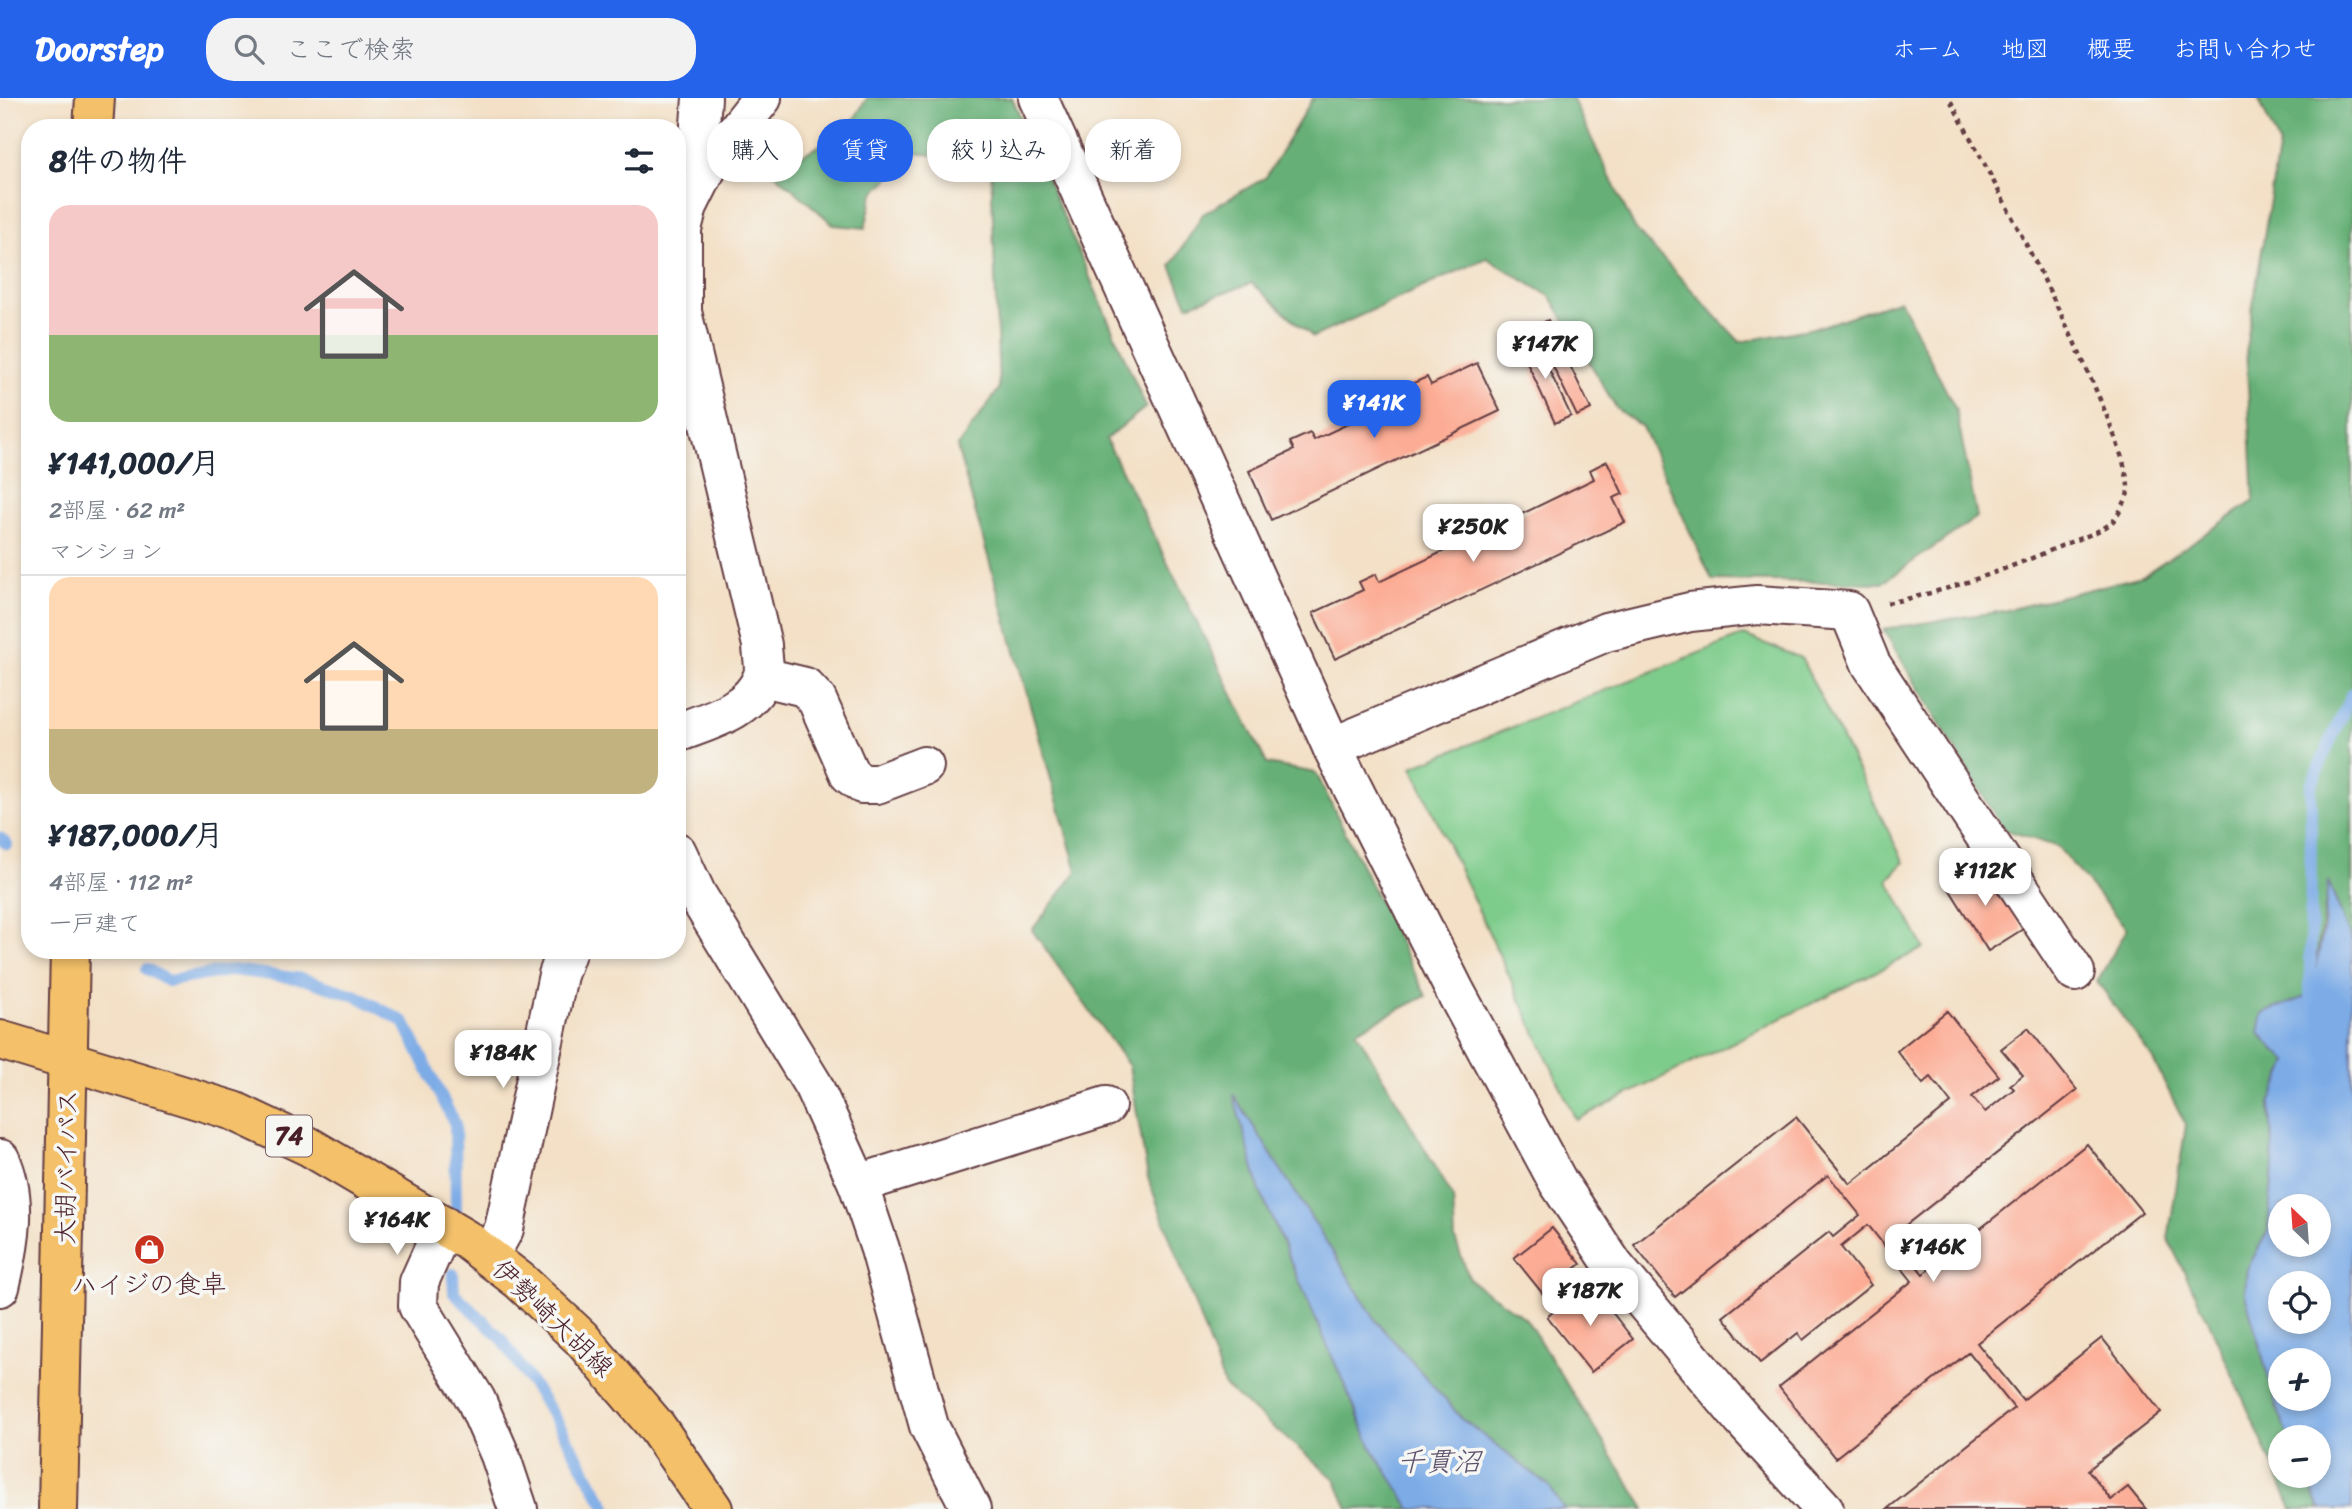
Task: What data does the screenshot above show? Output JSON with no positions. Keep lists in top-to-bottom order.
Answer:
{
  "streets": {
    "main road": ["74", "大胡バイパス", "伊勢崎大胡線"]
  },
  "crossings": [
    ["大胡バイパス", "伊勢崎大胡線"]
  ],
  "water": ["千貫沼"],
  "places": {
    "shop": ["ハイジの食卓"]
  },
  "north": "top left",
  "page": {
    "header": "Doorstep",
    "search": "ここで検索",
    "nav": [
      "ホーム",
      "地図",
      "概要",
      "お問い合わせ"
    ],
    "chip": [
      "購入",
      "賃貸",
      "絞り込み",
      "新着"
    ],
    "heading": "8件の物件",
    "list": [
      {
        "name": "¥141,000/月",
        "note": "2部屋 · 62 m² · マンション"
      },
      {
        "name": "¥187,000/月",
        "note": "4部屋 · 112 m² · 一戸建て"
      }
    ],
    "price": [
      "¥147K",
      "¥141K",
      "¥250K",
      "¥112K",
      "¥184K",
      "¥164K",
      "¥146K",
      "¥187K"
    ],
    "map_buttons": ["+", "−"]
  }
}
